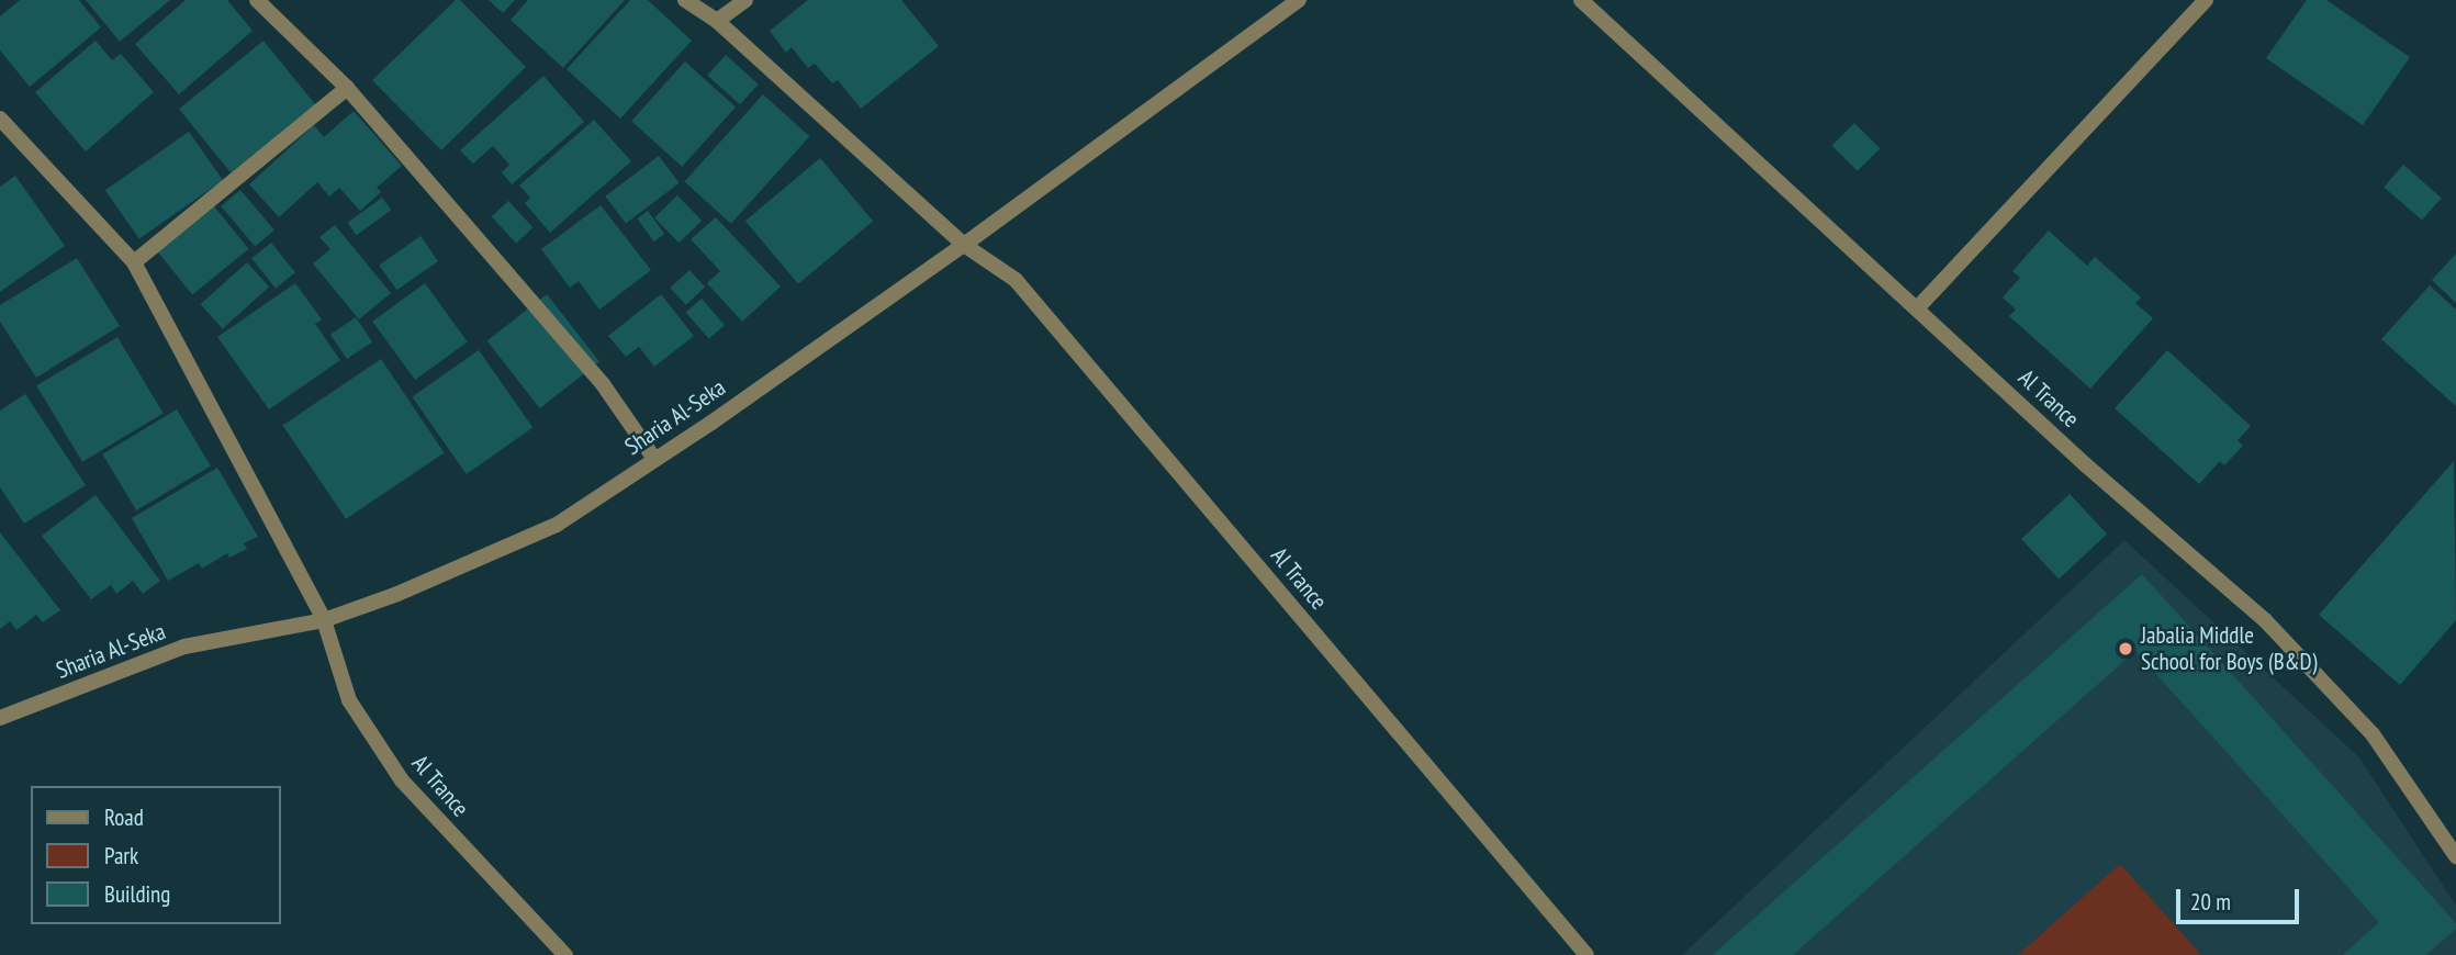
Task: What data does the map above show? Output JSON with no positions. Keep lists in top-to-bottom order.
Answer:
{
  "streets": {
    "street": ["Al Trance", "Sharia Al-Seka"]
  },
  "crossings": [
    ["Al Trance", "Sharia Al-Seka"]
  ],
  "places": ["Jabalia Middle School for Boys (B&D)"],
  "legend": ["Road", "Park", "Building"],
  "scale_bar": "20 m"
}
